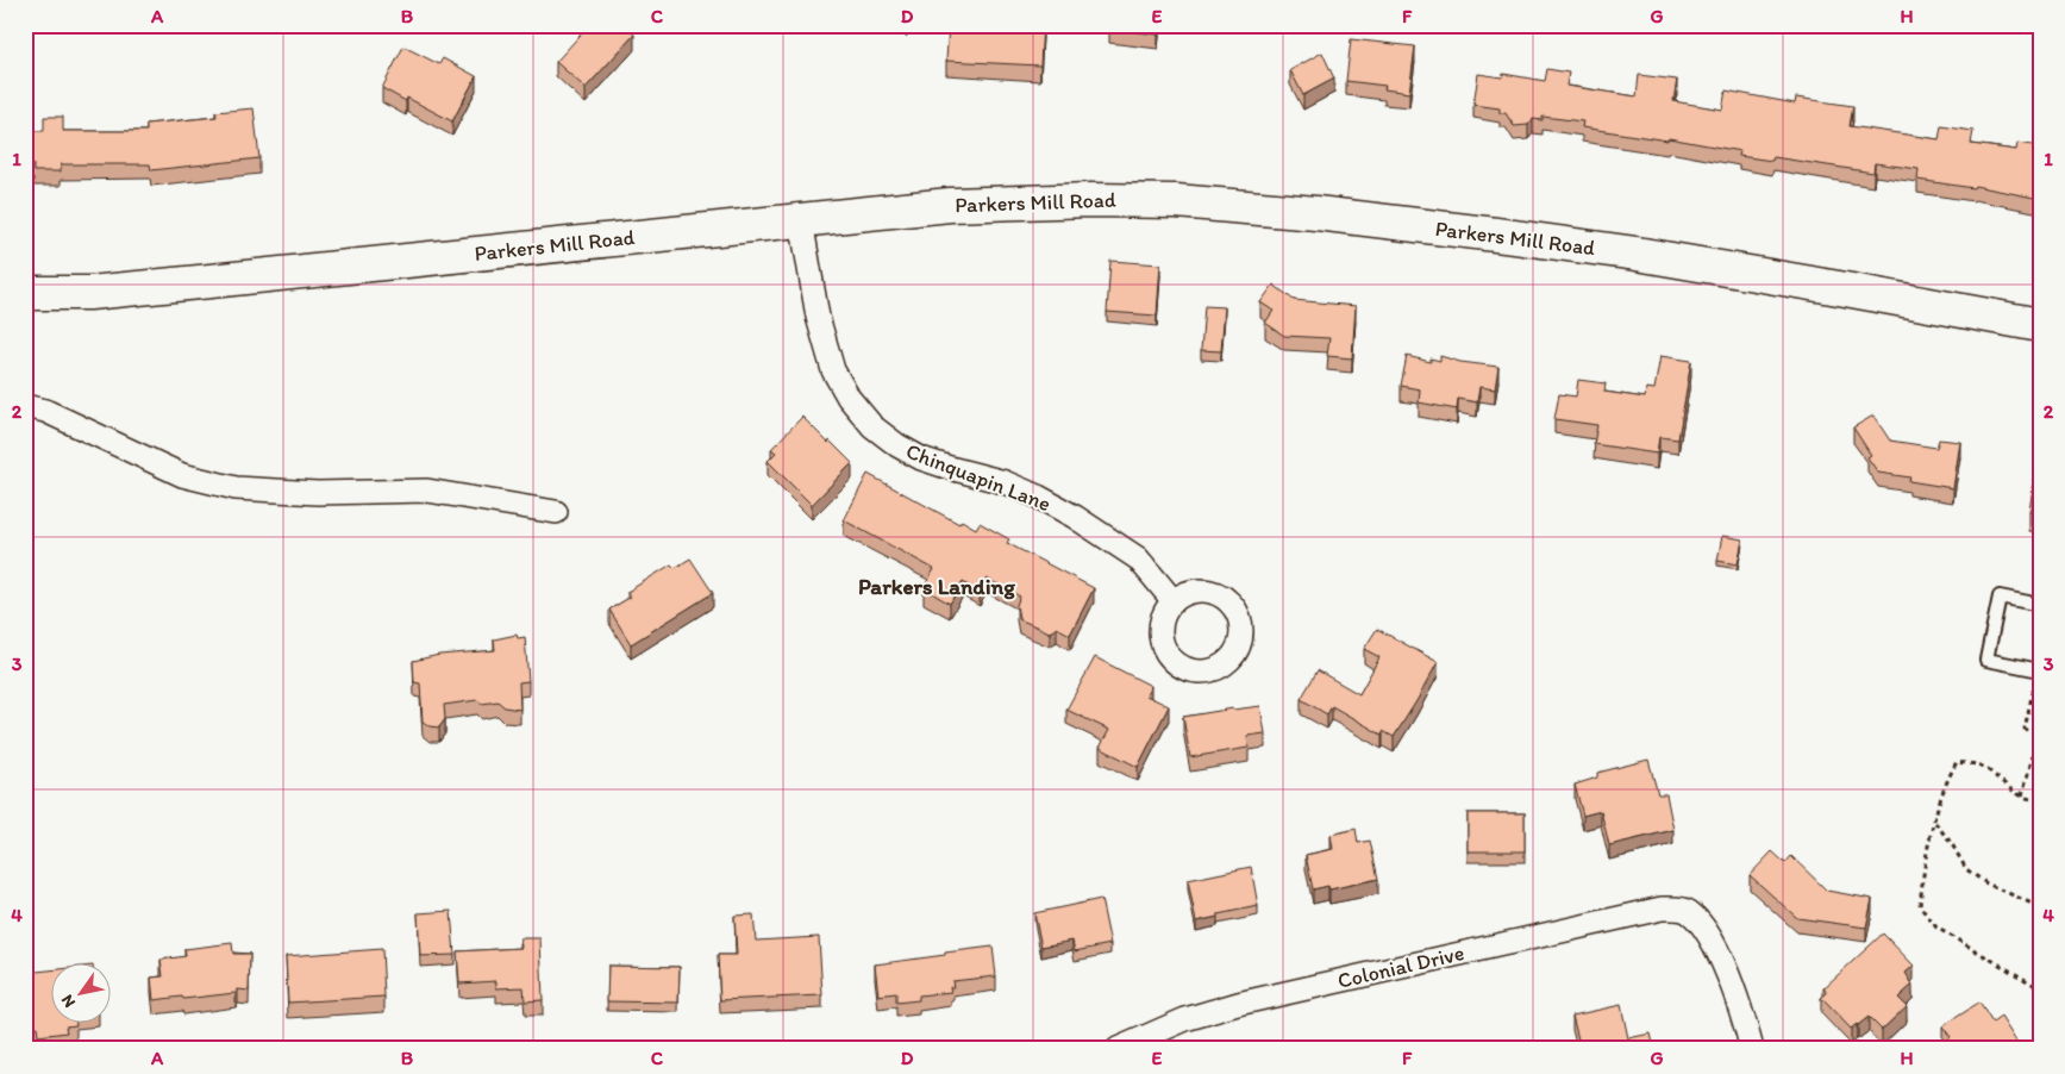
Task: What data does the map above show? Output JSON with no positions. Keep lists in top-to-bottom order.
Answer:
{
  "streets": {
    "main road": ["Parkers Mill Road"],
    "street": ["Chinquapin Lane", "Colonial Drive"]
  },
  "crossings": [
    ["Parkers Mill Road", "Chinquapin Lane"]
  ],
  "districts": ["Parkers Landing"],
  "north": "bottom left",
  "grid": {
    "columns": [
      "A",
      "B",
      "C",
      "D",
      "E",
      "F",
      "G",
      "H"
    ],
    "rows": [
      "1",
      "2",
      "3",
      "4"
    ]
  }
}
